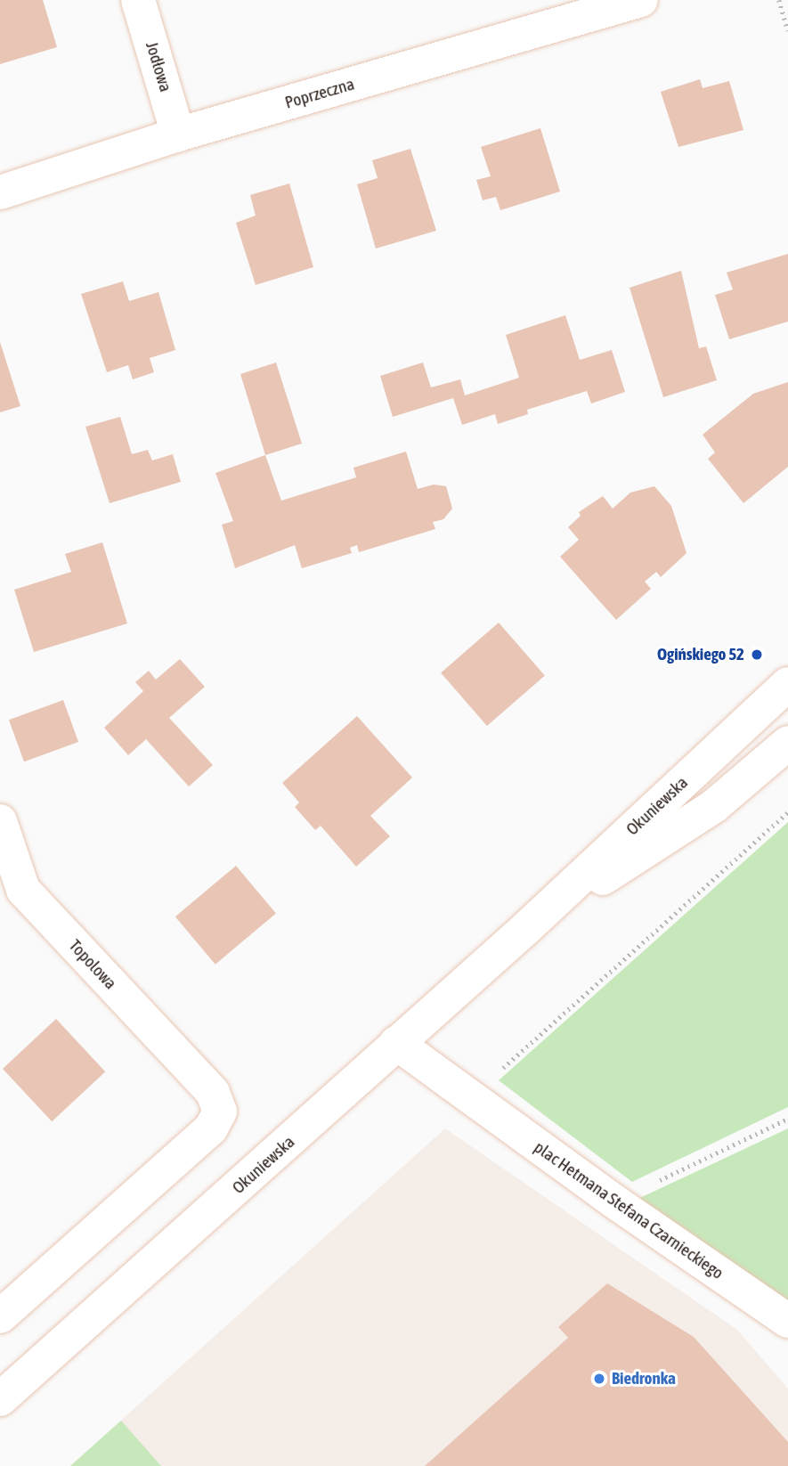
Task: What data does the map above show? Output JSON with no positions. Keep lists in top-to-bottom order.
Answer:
{
  "streets": {
    "street": [
      "Jodłowa",
      "Poprzeczna",
      "Okuniewska",
      "Topolowa",
      "plac Hetmana Stefana Czarnieckiego"
    ]
  },
  "crossings": [
    ["Jodłowa", "Poprzeczna"],
    ["Okuniewska", "plac Hetmana Stefana Czarnieckiego"]
  ],
  "places": ["Ogińskiego 52", "Biedronka"]
}
